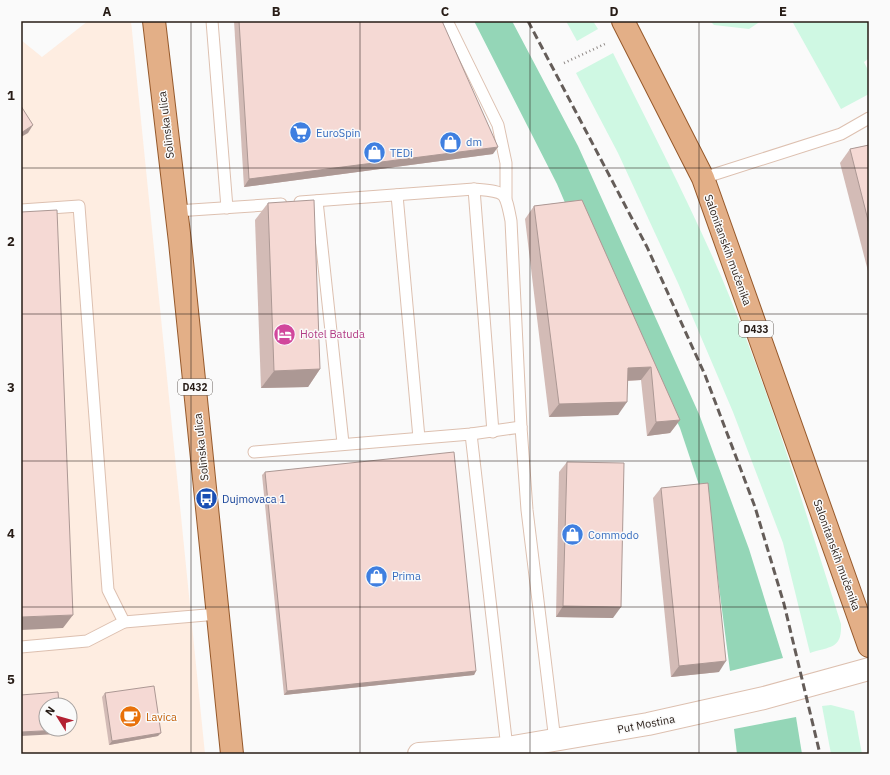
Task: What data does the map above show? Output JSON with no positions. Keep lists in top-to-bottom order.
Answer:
{
  "streets": {
    "main road": [
      "Solinska ulica",
      "Salonitanskih mučenika",
      "D433",
      "D432"
    ],
    "street": ["Put Mostina"]
  },
  "places": {
    "supermarket": ["EuroSpin"],
    "shop": [
      "dm",
      "TEDi",
      "Commodo",
      "Prima"
    ],
    "hotel": ["Hotel Batuda"],
    "bus stop": ["Dujmovaca 1"],
    "cafe": ["Lavica"]
  },
  "north": "top left",
  "grid": {
    "columns": [
      "A",
      "B",
      "C",
      "D",
      "E"
    ],
    "rows": [
      "1",
      "2",
      "3",
      "4",
      "5"
    ]
  }
}
